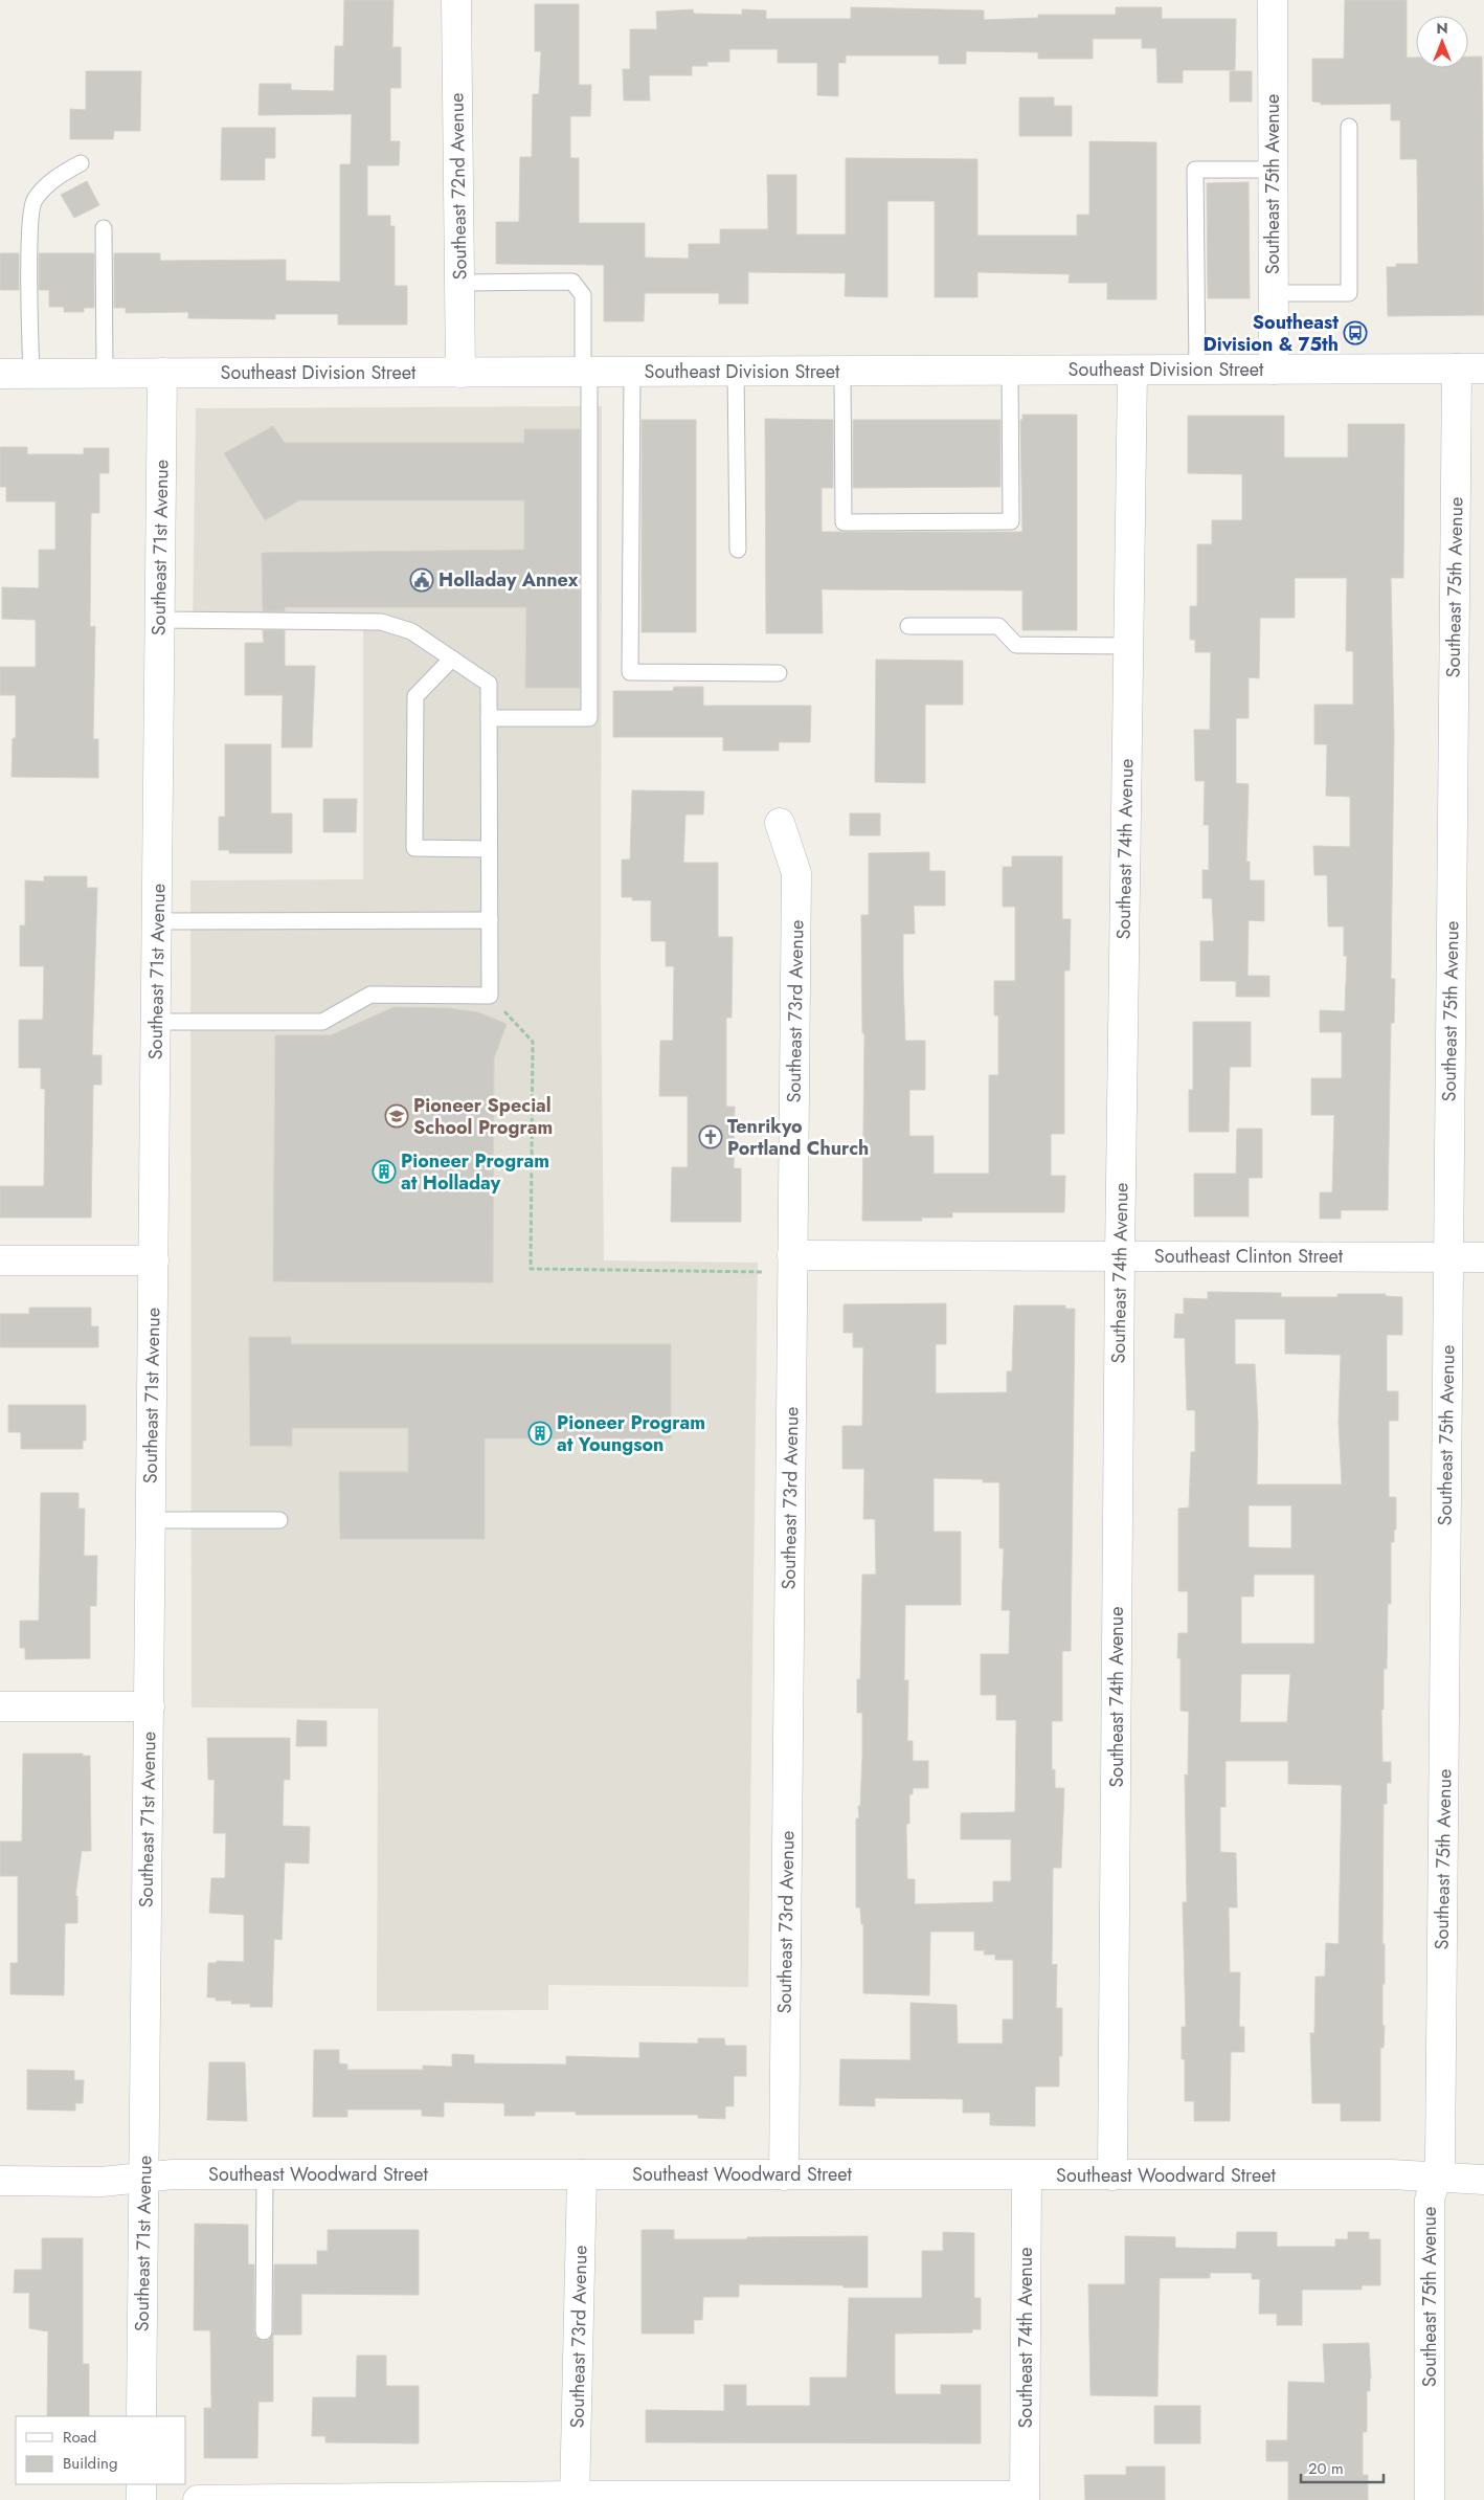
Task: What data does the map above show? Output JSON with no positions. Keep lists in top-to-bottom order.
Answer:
{
  "streets": {
    "street": [
      "Southeast 75th Avenue",
      "Southeast 72nd Avenue",
      "Southeast Division Street",
      "Southeast 71st Avenue",
      "Southeast 74th Avenue",
      "Southeast 73rd Avenue",
      "Southeast Clinton Street",
      "Southeast Woodward Street"
    ]
  },
  "crossings": [
    ["Southeast 75th Avenue", "Southeast Division Street"],
    ["Southeast 75th Avenue", "Southeast Clinton Street"],
    ["Southeast 75th Avenue", "Southeast Woodward Street"],
    ["Southeast 72nd Avenue", "Southeast Division Street"],
    ["Southeast Division Street", "Southeast 71st Avenue"],
    ["Southeast Division Street", "Southeast 74th Avenue"],
    ["Southeast 71st Avenue", "Southeast Woodward Street"],
    ["Southeast 74th Avenue", "Southeast Clinton Street"],
    ["Southeast 74th Avenue", "Southeast Woodward Street"],
    ["Southeast 73rd Avenue", "Southeast Clinton Street"],
    ["Southeast 73rd Avenue", "Southeast Woodward Street"]
  ],
  "places": {
    "bus stop": ["Southeast Division & 75th"],
    "public building": ["Holladay Annex"],
    "school or university": ["Pioneer Special School Program"],
    "church": ["Tenrikyo Portland Church"],
    "building": ["Pioneer Program at Holladay", "Pioneer Program at Youngson"]
  },
  "legend": ["Road", "Building"],
  "scale_bar": "20 m",
  "north": "top"
}
